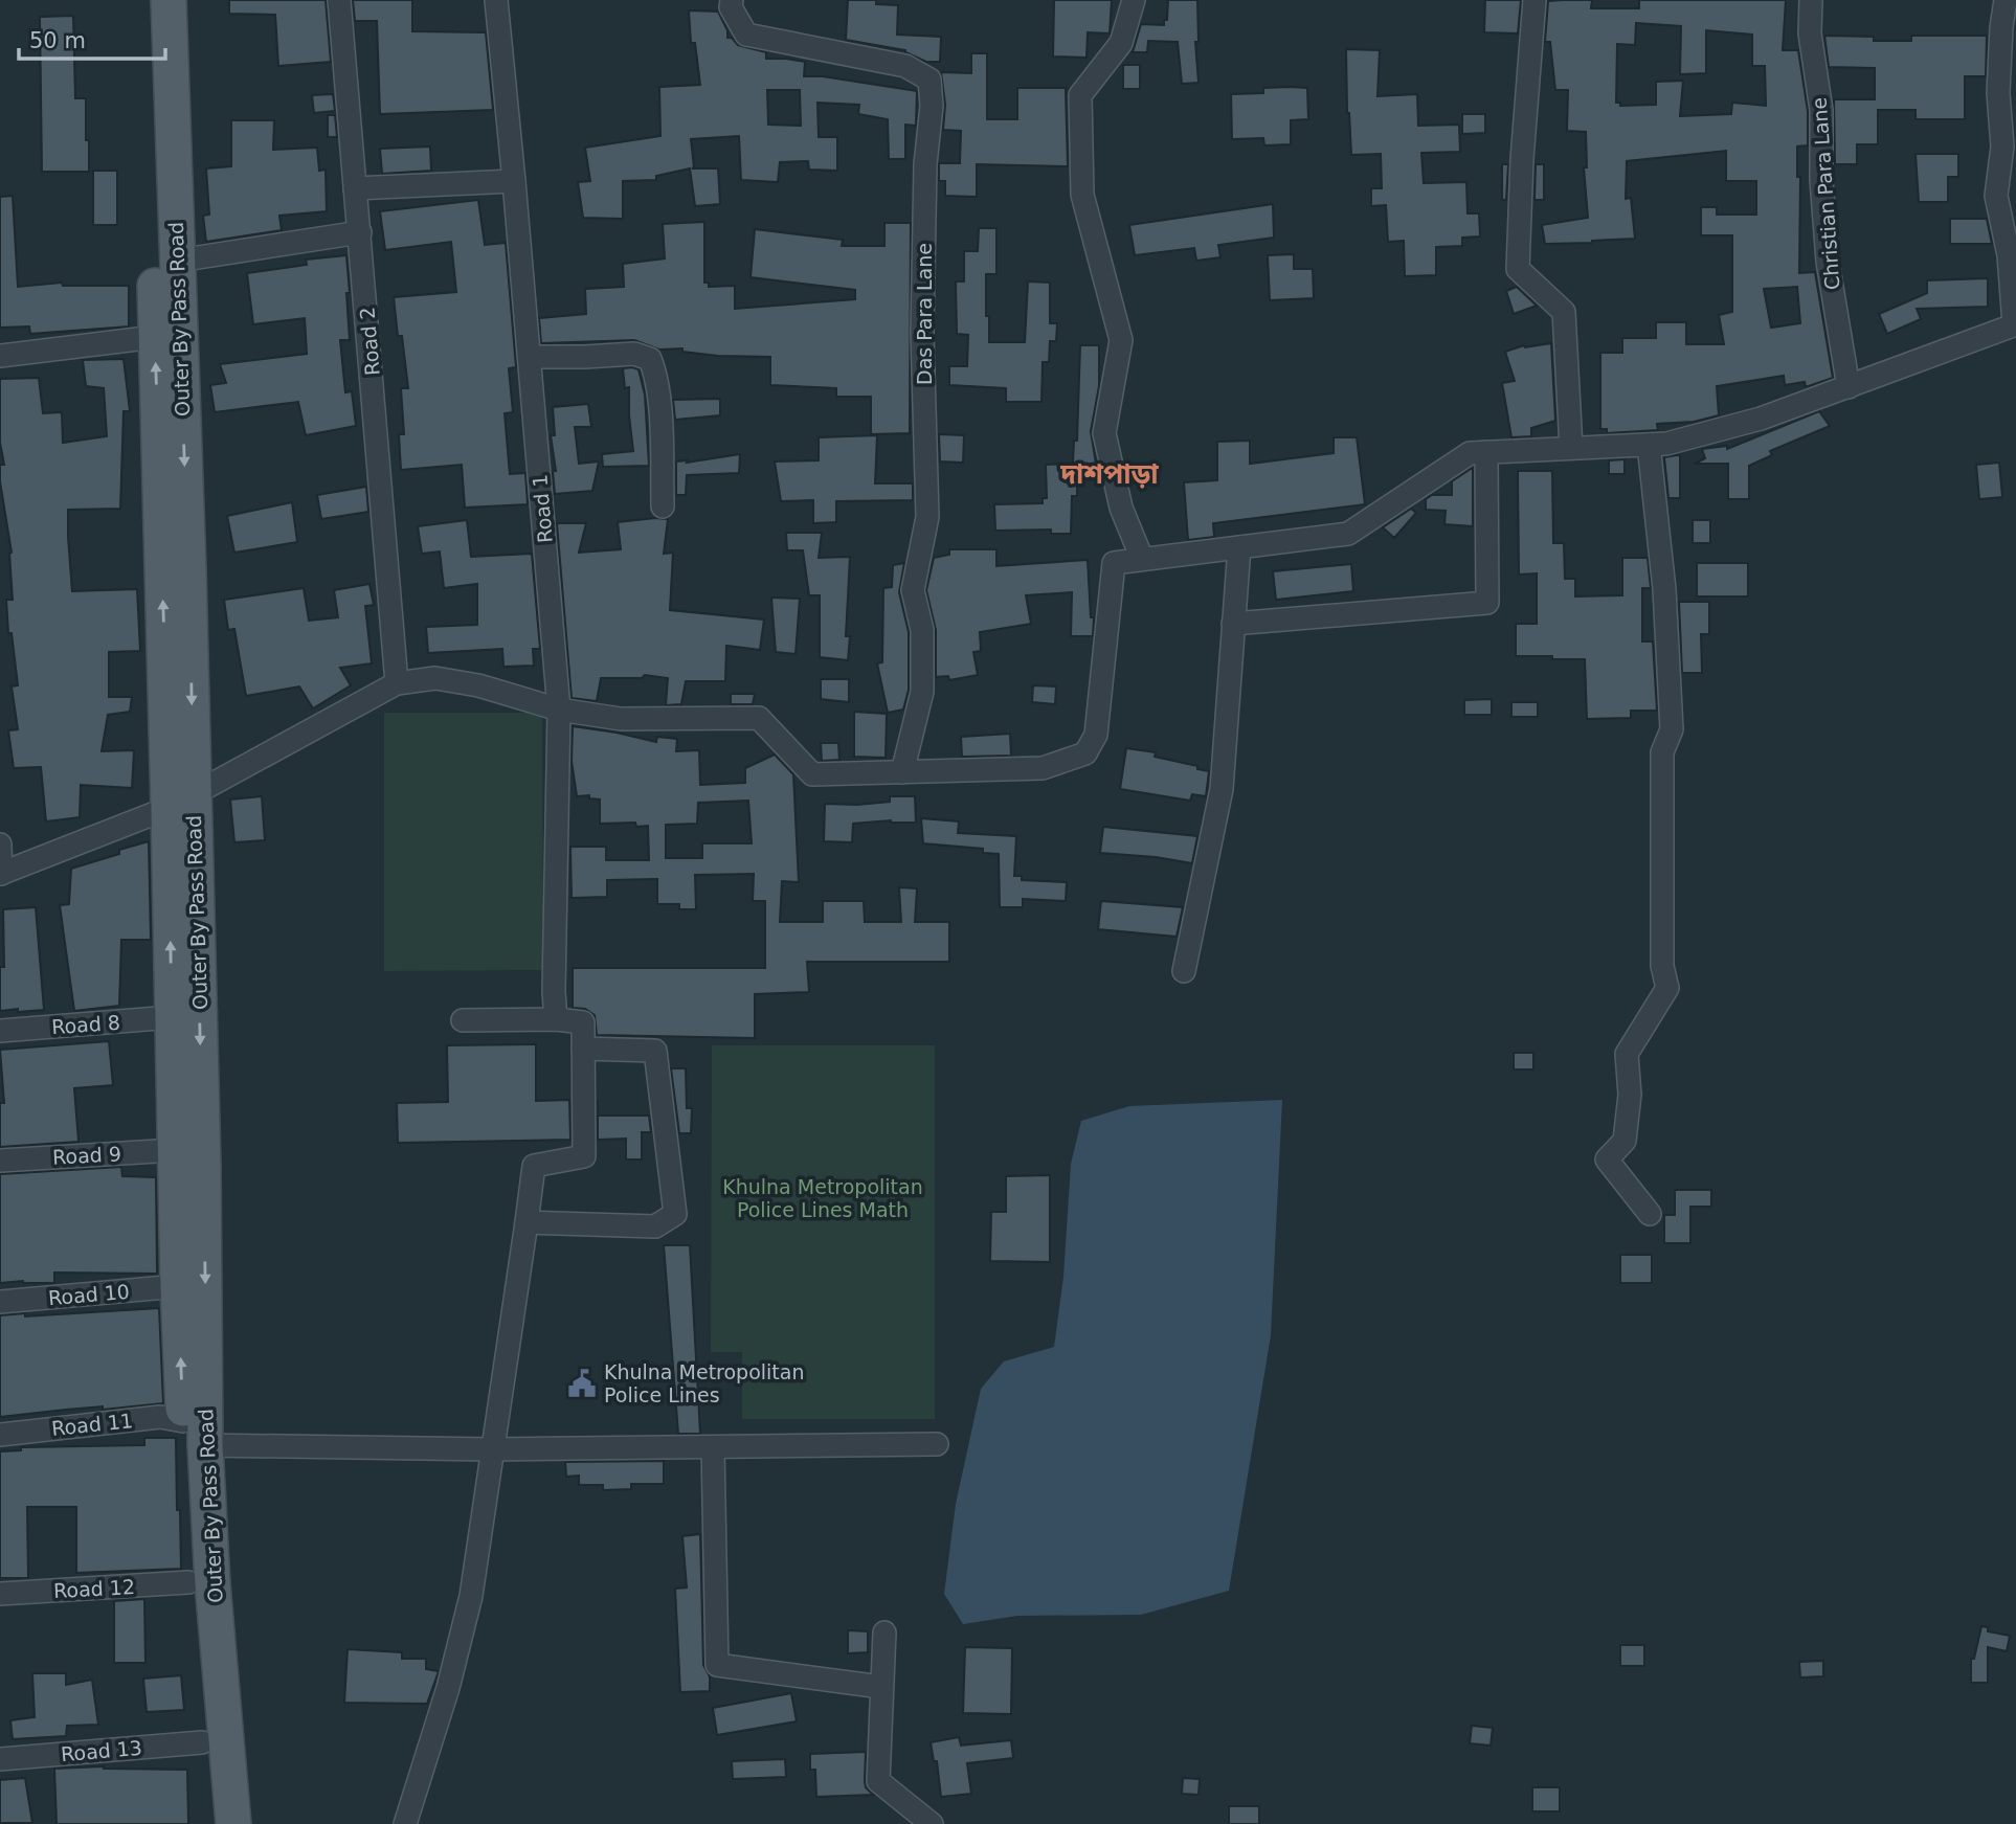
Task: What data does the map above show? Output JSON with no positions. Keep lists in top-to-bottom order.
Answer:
{
  "streets": {
    "main road": ["Outer By Pass Road"],
    "street": [
      "Christian Para Lane",
      "Das Para Lane",
      "Road 2",
      "Road 1",
      "Road 8",
      "Road 9",
      "Road 10",
      "Road 11",
      "Road 12",
      "Road 13"
    ]
  },
  "crossings": [
    ["Outer By Pass Road", "Road 8"],
    ["Outer By Pass Road", "Road 9"],
    ["Outer By Pass Road", "Road 10"],
    ["Outer By Pass Road", "Road 11"],
    ["Outer By Pass Road", "Road 12"],
    ["Outer By Pass Road", "Road 13"]
  ],
  "districts": ["দাশপাড়া"],
  "parks": ["Khulna Metropolitan Police Lines Math"],
  "places": {
    "public building": ["Khulna Metropolitan Police Lines"]
  },
  "scale_bar": "50 m"
}
